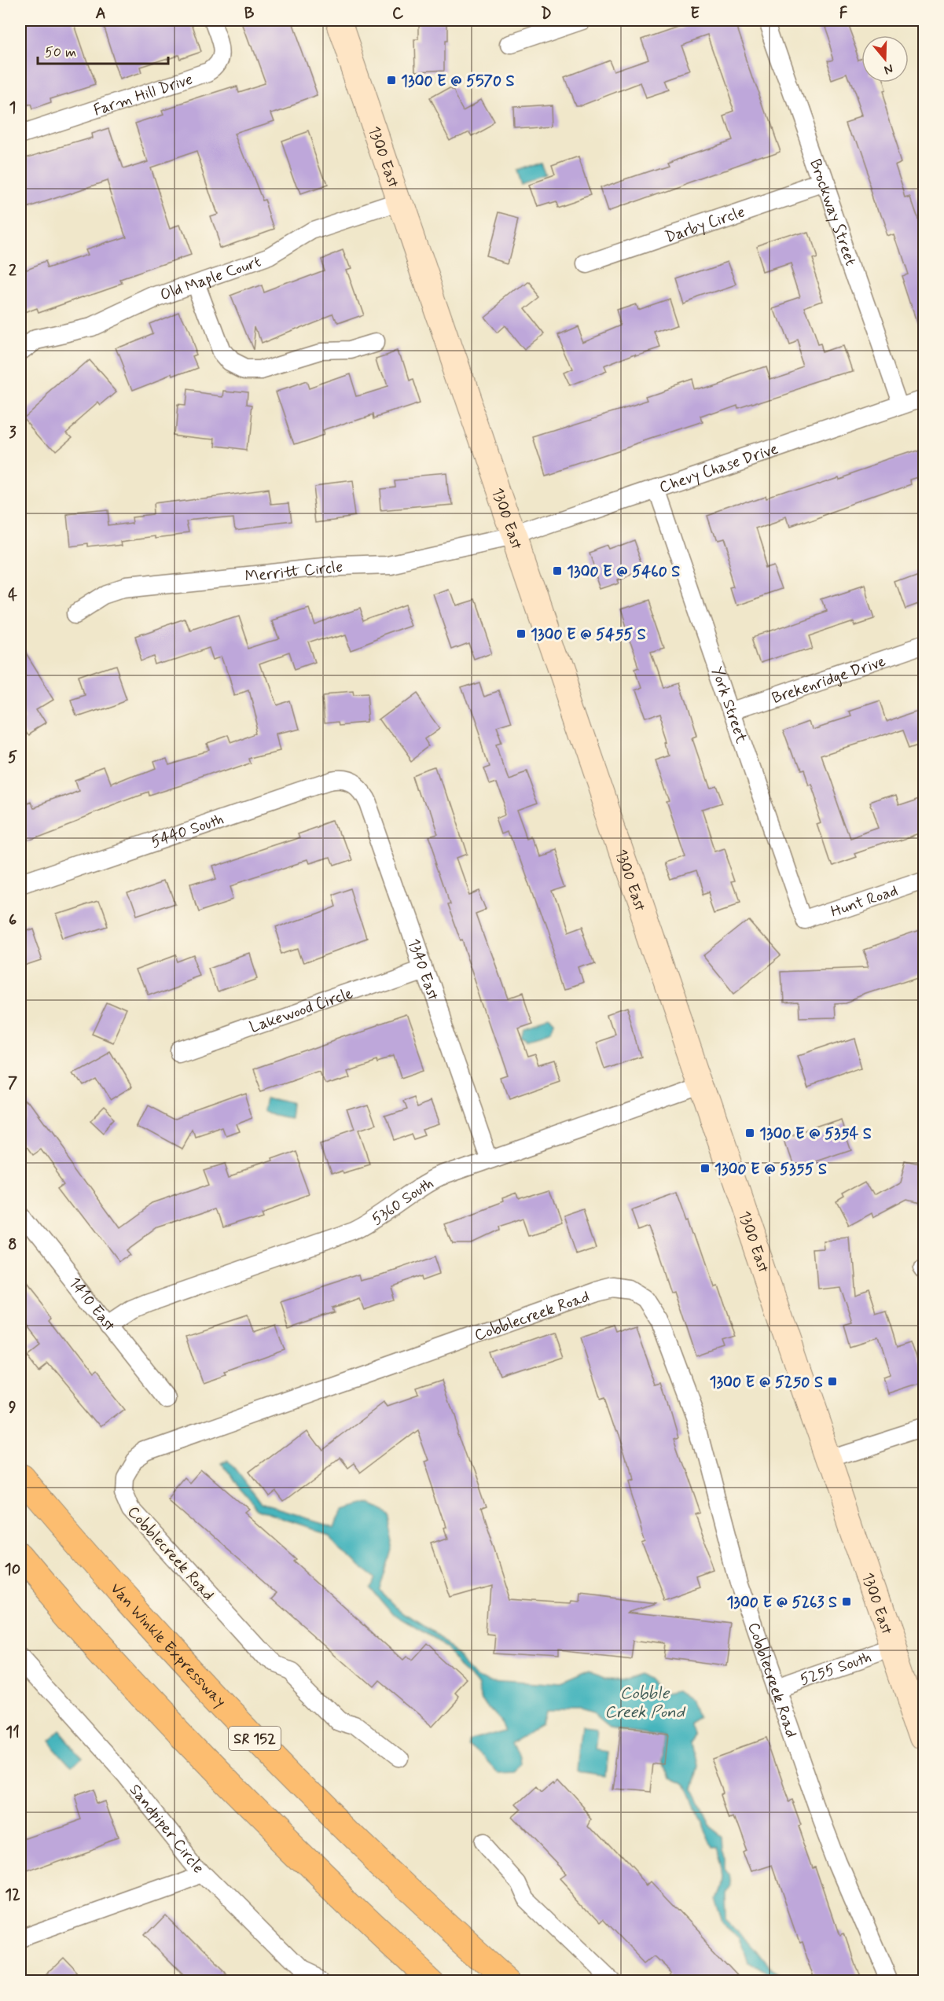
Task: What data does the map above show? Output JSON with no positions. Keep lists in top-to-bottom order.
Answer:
{
  "streets": {
    "main road": ["1300 East", "Van Winkle Expressway", "SR 152"],
    "street": [
      "Farm Hill Drive",
      "Brockway Street",
      "Darby Circle",
      "Old Maple Court",
      "Chevy Chase Drive",
      "Merritt Circle",
      "Brekenridge Drive",
      "York Street",
      "5440 South",
      "Hunt Road",
      "1340 East",
      "Lakewood Circle",
      "5360 South",
      "1410 East",
      "Cobblecreek Road",
      "5255 South",
      "Sandpiper Circle"
    ]
  },
  "crossings": [
    ["1300 East", "Old Maple Court"],
    ["1300 East", "Chevy Chase Drive"],
    ["1300 East", "Merritt Circle"],
    ["1300 East", "5360 South"],
    ["1300 East", "5255 South"],
    ["Brockway Street", "Darby Circle"],
    ["Brockway Street", "Chevy Chase Drive"],
    ["Chevy Chase Drive", "Merritt Circle"],
    ["Chevy Chase Drive", "York Street"],
    ["Brekenridge Drive", "York Street"],
    ["York Street", "Hunt Road"],
    ["5440 South", "1340 East"],
    ["1340 East", "Lakewood Circle"],
    ["1340 East", "5360 South"],
    ["5360 South", "1410 East"],
    ["Cobblecreek Road", "5255 South"]
  ],
  "water": ["Cobble Creek Pond"],
  "places": {
    "transit": [
      "1300 E @ 5570 S",
      "1300 E @ 5460 S",
      "1300 E @ 5455 S",
      "1300 E @ 5354 S",
      "1300 E @ 5355 S",
      "1300 E @ 5250 S",
      "1300 E @ 5263 S"
    ]
  },
  "scale_bar": "50 m",
  "north": "bottom",
  "grid": {
    "columns": [
      "A",
      "B",
      "C",
      "D",
      "E",
      "F"
    ],
    "rows": [
      "1",
      "2",
      "3",
      "4",
      "5",
      "6",
      "7",
      "8",
      "9",
      "10",
      "11",
      "12"
    ]
  }
}
